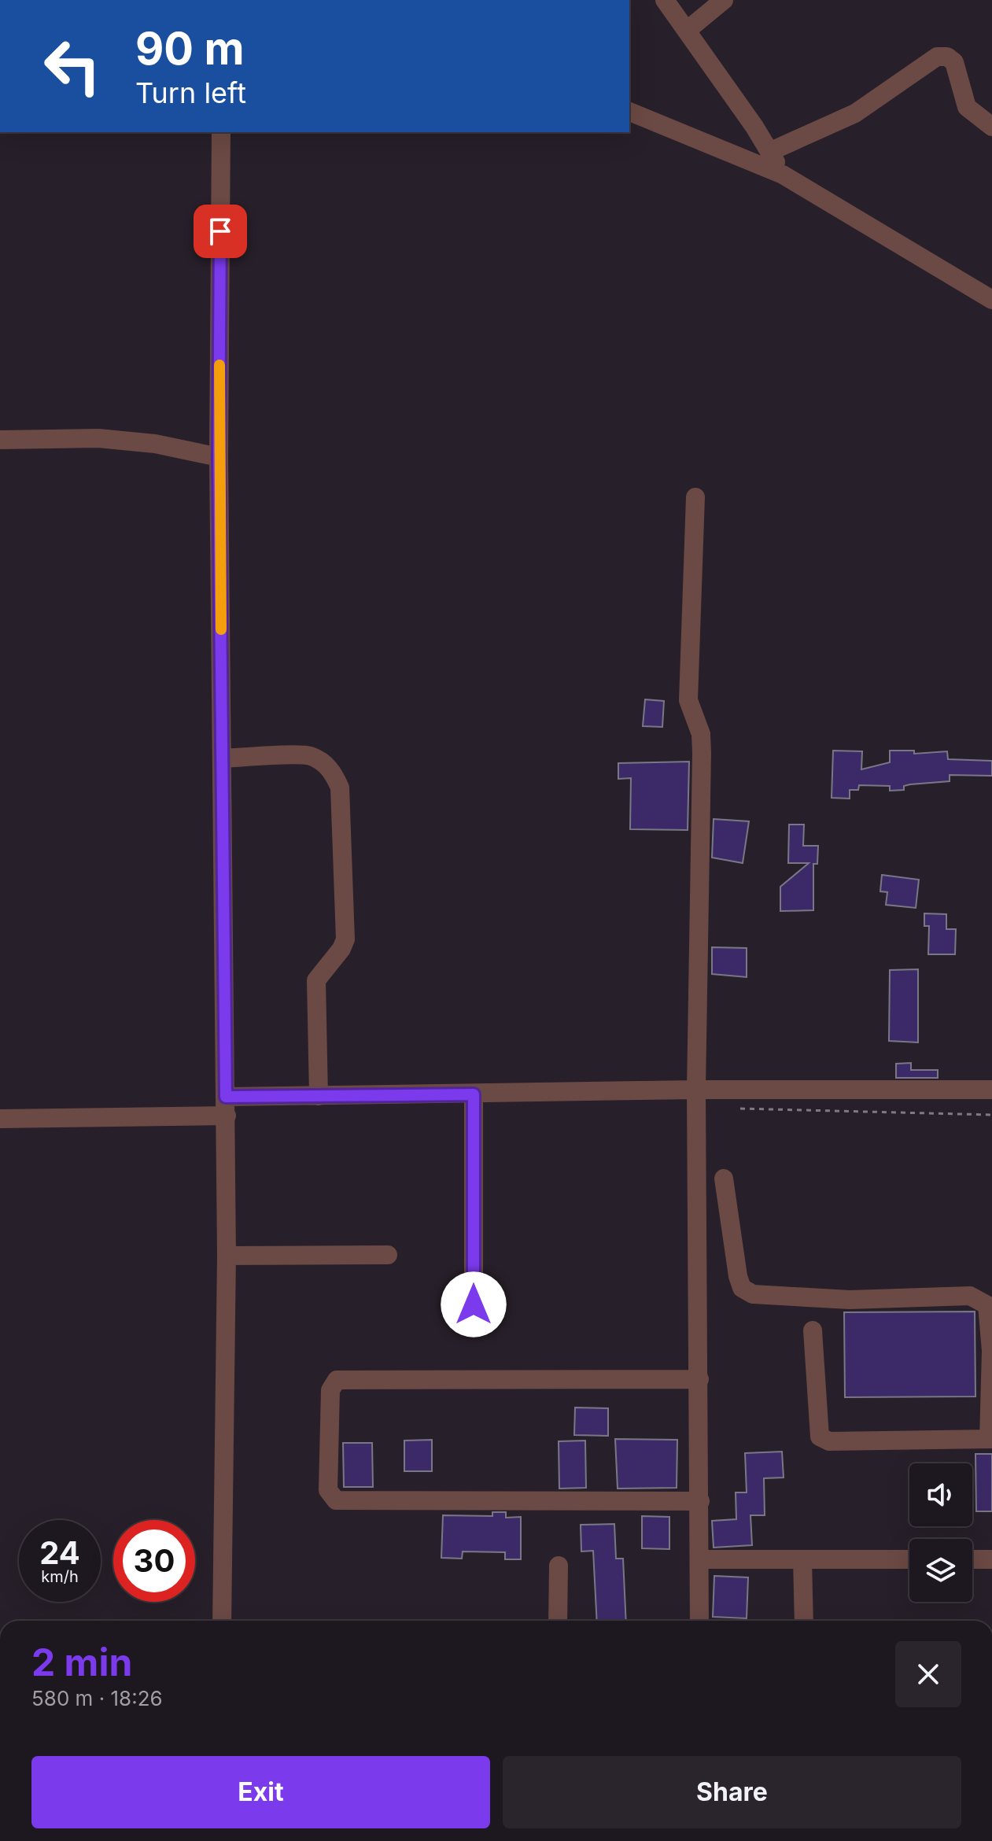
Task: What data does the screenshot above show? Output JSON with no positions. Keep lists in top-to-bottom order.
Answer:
{
  "page": {
    "turn": ["90 m", "Turn left"],
    "speed": "24 km/h",
    "limit": "30",
    "heading": ["2 min", "580 m · 18:26"],
    "buttons": ["Exit", "Share"]
  }
}
